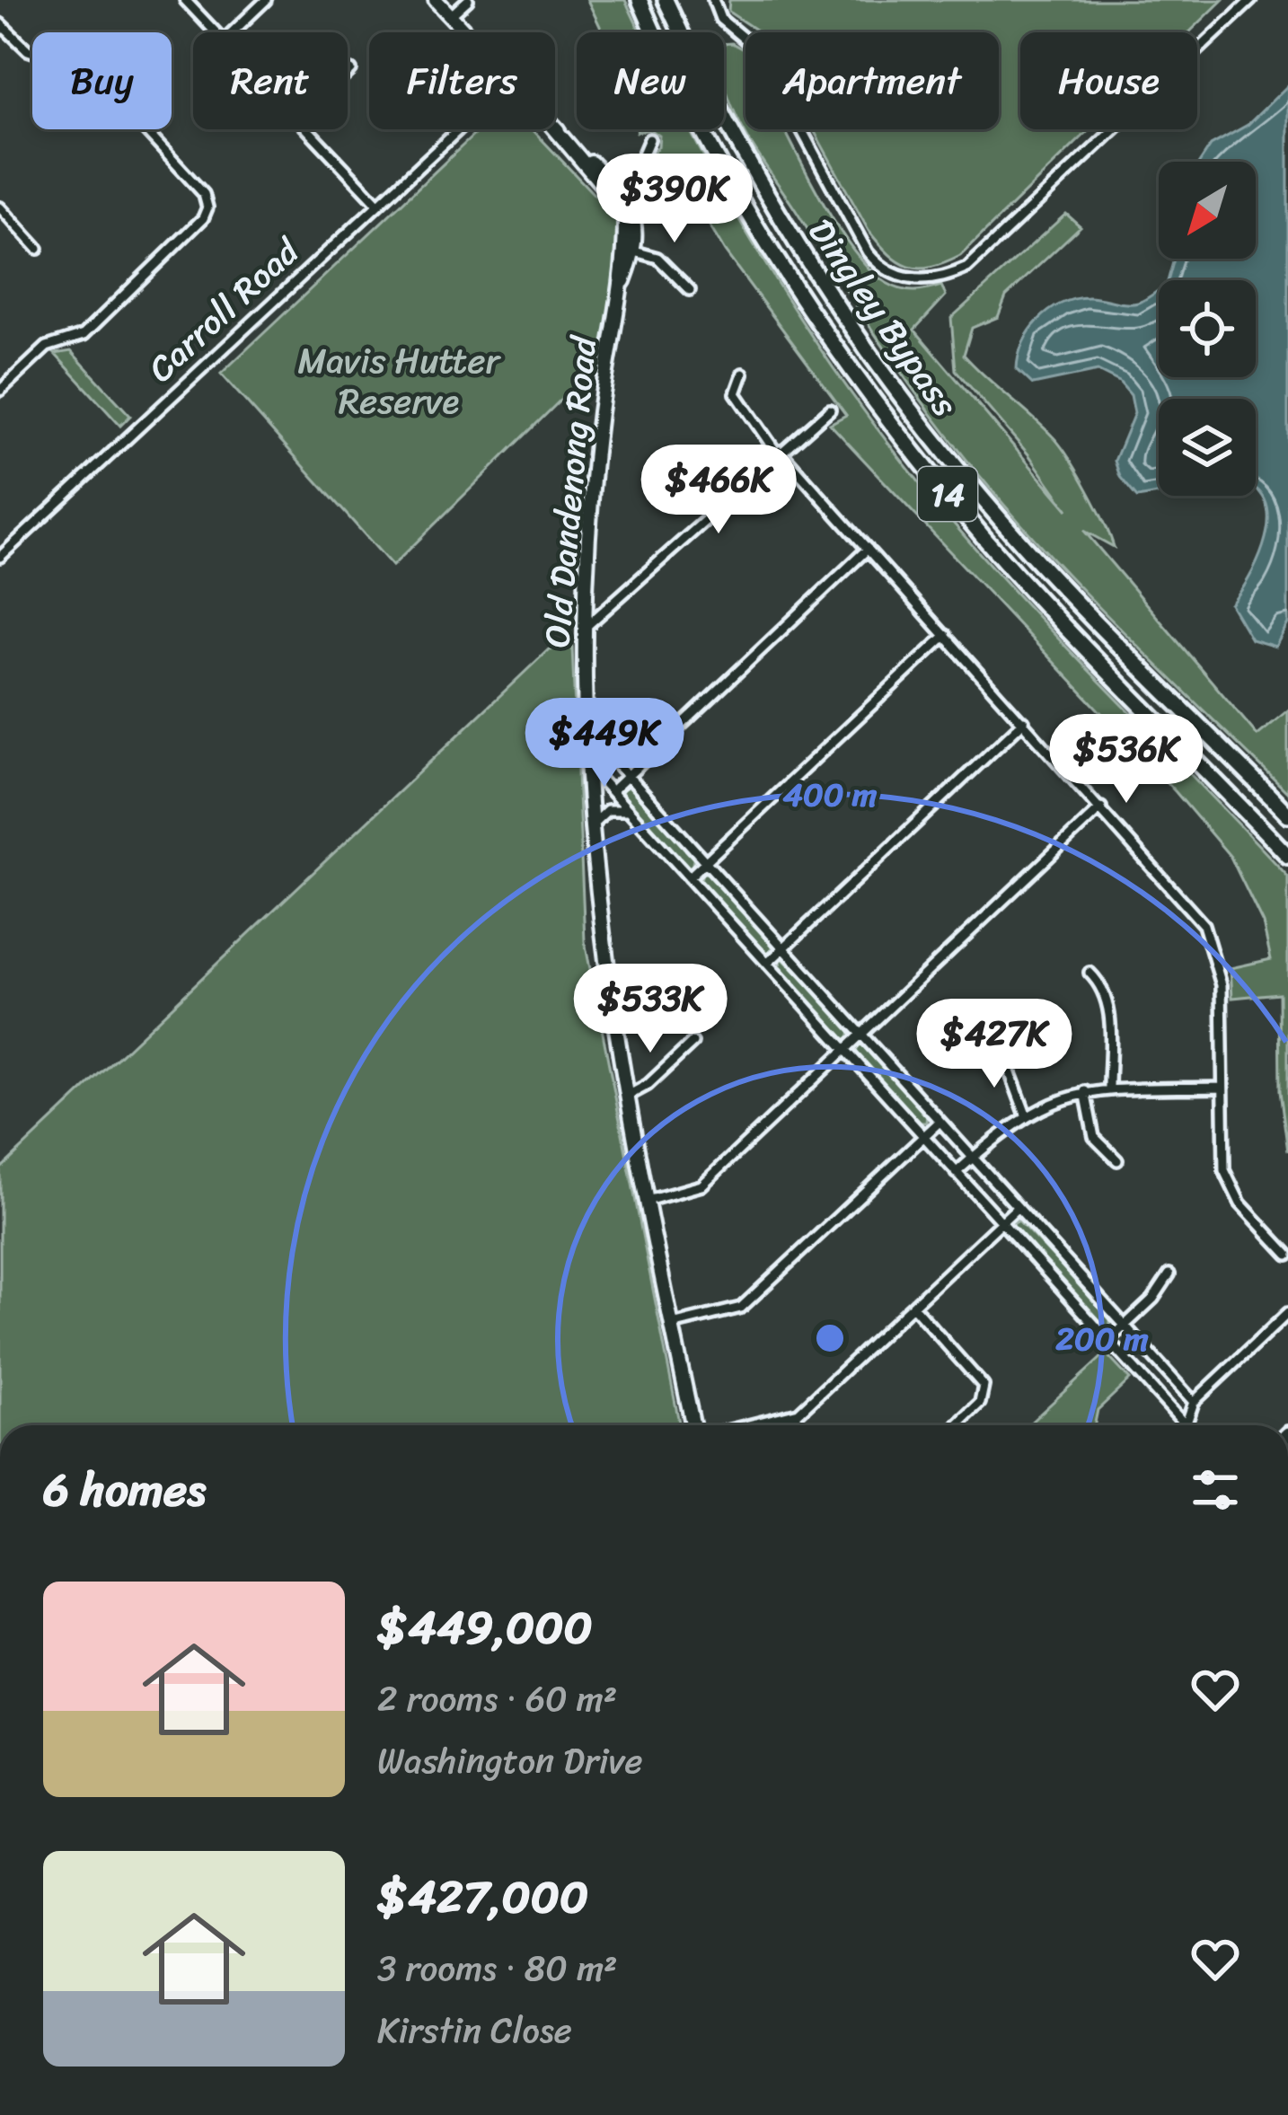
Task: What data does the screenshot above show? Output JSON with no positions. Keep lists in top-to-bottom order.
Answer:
{
  "streets": {
    "highway": ["Dingley Bypass", "14"],
    "main road": ["Old Dandenong Road"],
    "street": ["Carroll Road"]
  },
  "parks": ["Mavis Hutter Reserve"],
  "north": "bottom left",
  "page": {
    "chip": [
      "Buy",
      "Rent",
      "Filters",
      "New",
      "Apartment",
      "House"
    ],
    "price": [
      "$390K",
      "$466K",
      "$449K",
      "$536K",
      "$533K",
      "$427K"
    ],
    "heading": "6 homes",
    "list": [
      {
        "name": "$449,000",
        "note": "2 rooms · 60 m² · Washington Drive"
      },
      {
        "name": "$427,000",
        "note": "3 rooms · 80 m² · Kirstin Close"
      }
    ]
  },
  "rings": ["400 m", "200 m"]
}
